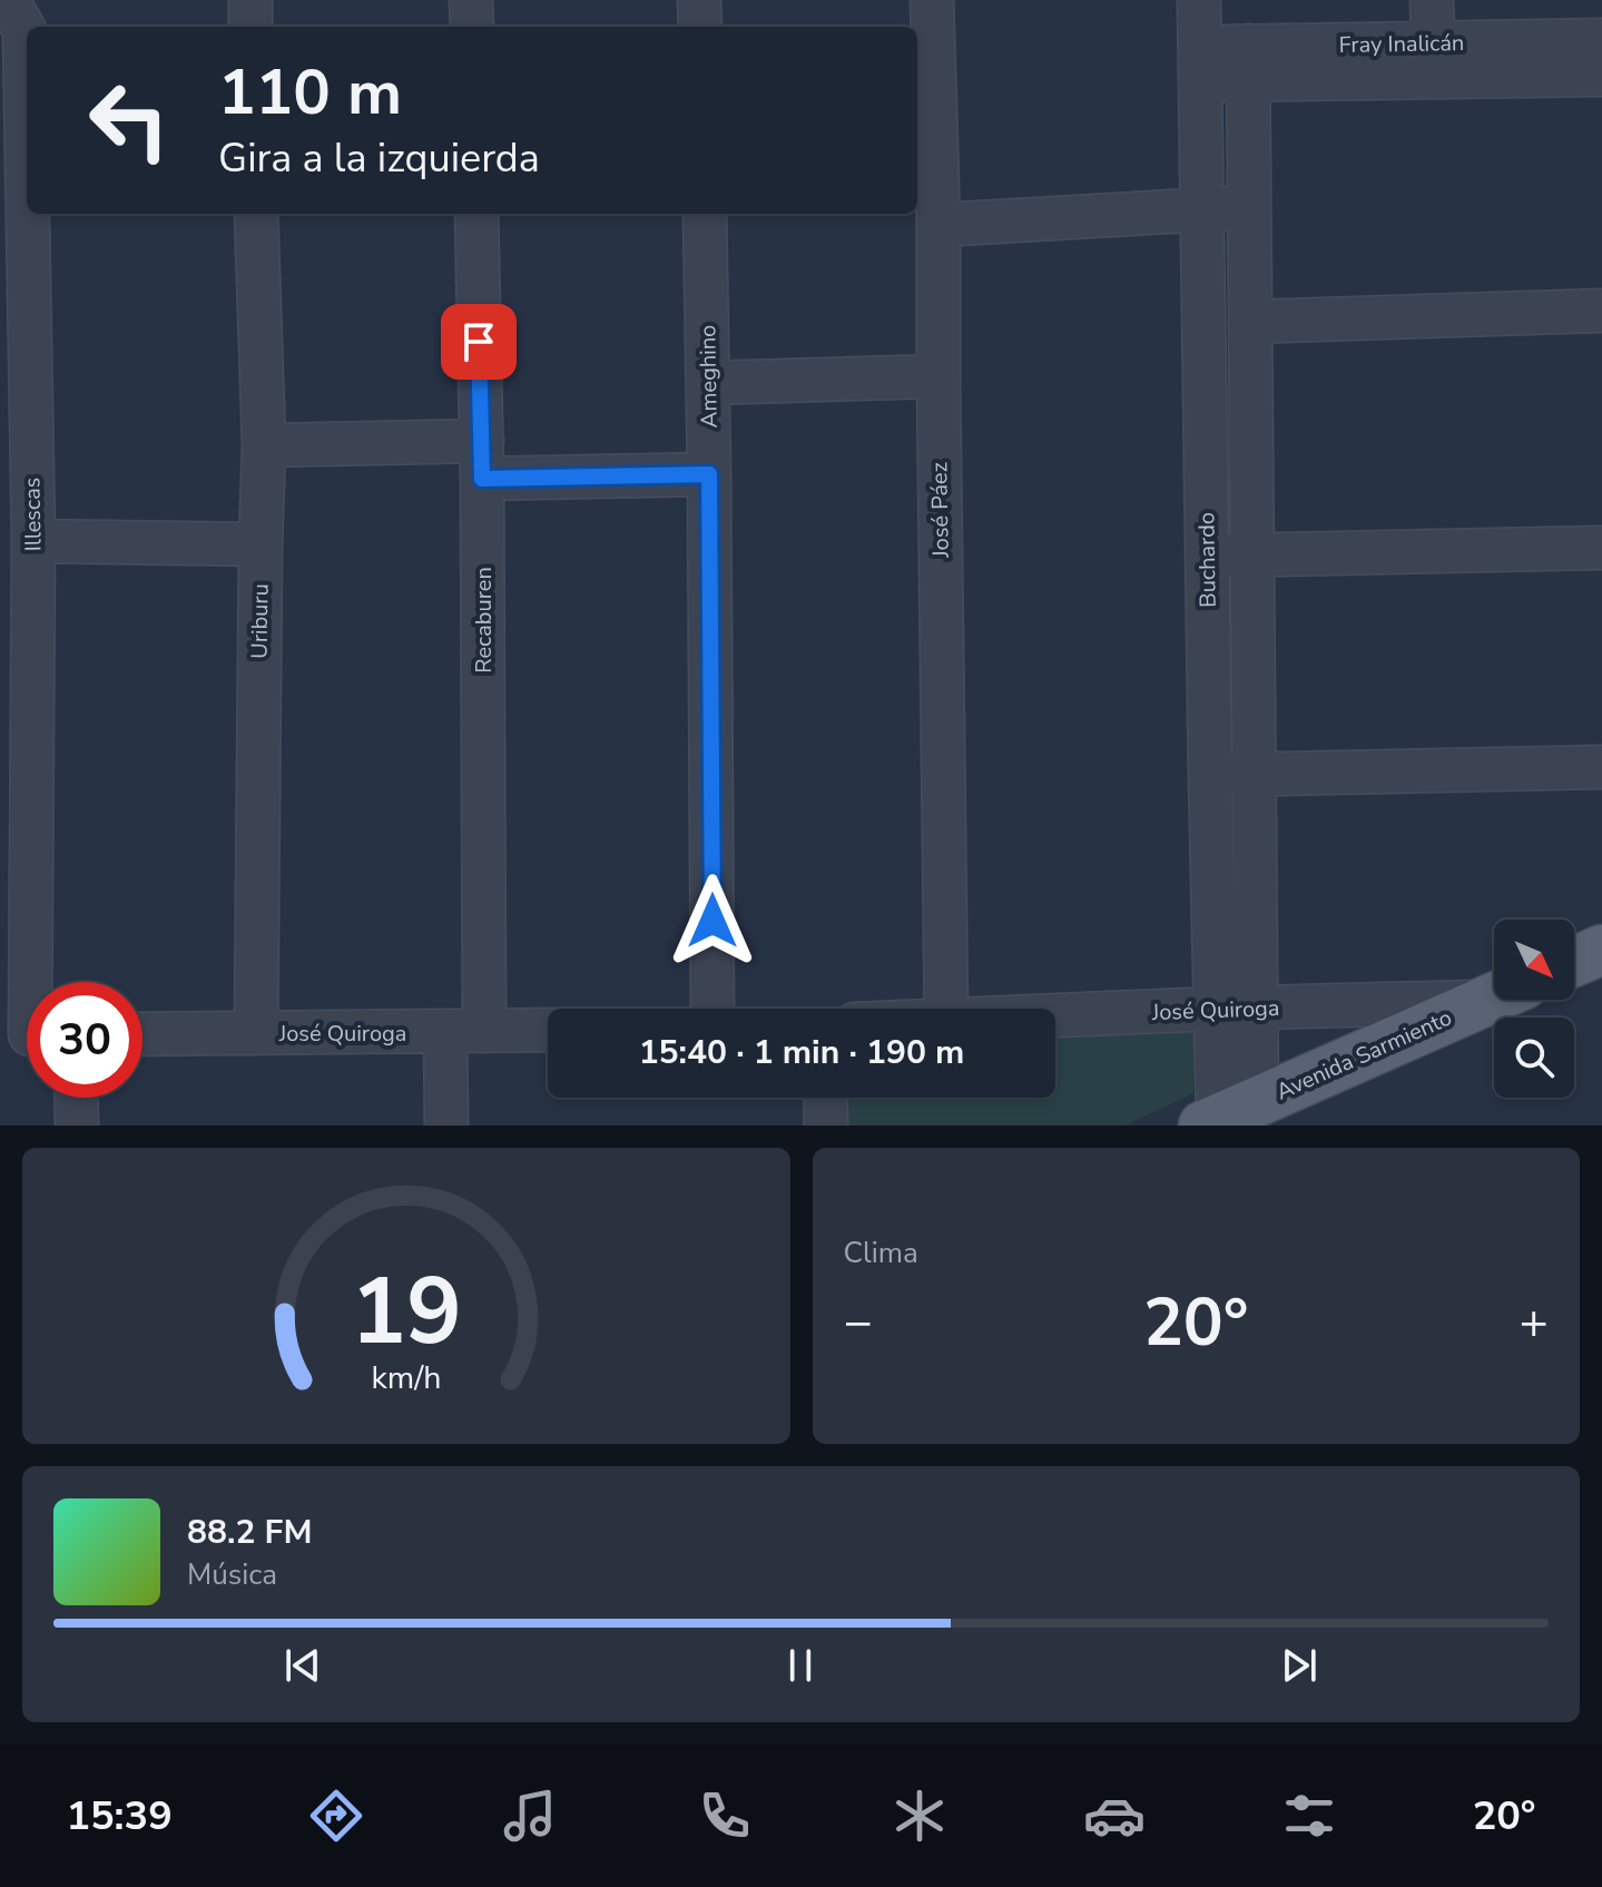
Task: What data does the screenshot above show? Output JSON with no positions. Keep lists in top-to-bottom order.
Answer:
{
  "streets": {
    "main road": ["Avenida Sarmiento"],
    "street": [
      "Fray Inalicán",
      "Ameghino",
      "José Páez",
      "Illescas",
      "Buchardo",
      "Recaburen",
      "Uriburu",
      "José Quiroga"
    ]
  },
  "crossings": [
    ["Fray Inalicán", "Buchardo"],
    ["Buchardo", "José Quiroga"],
    ["Buchardo", "Avenida Sarmiento"],
    ["Recaburen", "José Quiroga"],
    ["Uriburu", "José Quiroga"]
  ],
  "north": "bottom right",
  "page": {
    "turn": ["110 m", "Gira a la izquierda"],
    "limit": "30",
    "trip": "15:40 · 1 min · 190 m",
    "tile": "Clima",
    "heat": ["−", "20°", "+"],
    "song": ["88.2 FM", "Música"],
    "tabs": ["15:39", "20°"],
    "gauge": ["19", "km/h"]
  }
}
